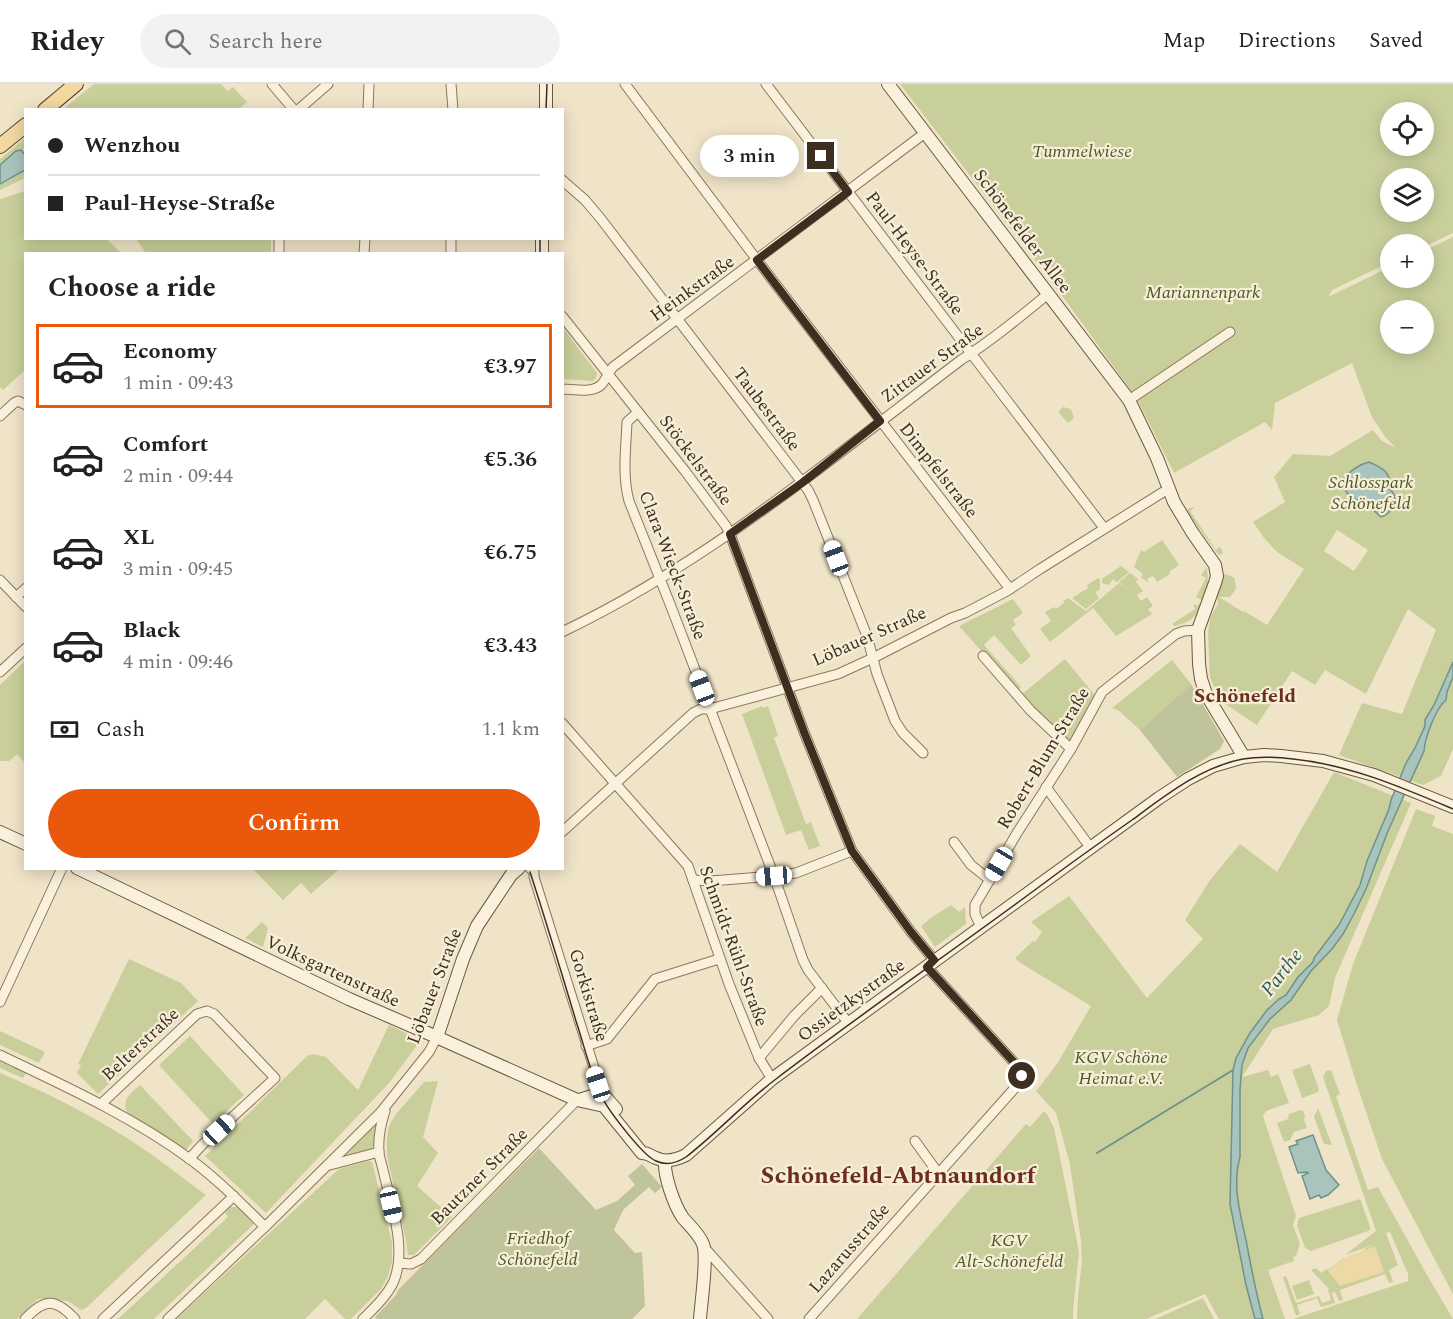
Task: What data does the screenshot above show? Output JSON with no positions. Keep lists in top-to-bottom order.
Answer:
{
  "streets": {
    "main road": [
      "Schönefelder Allee",
      "Löbauer Straße",
      "Volksgartenstraße",
      "Gorkistraße",
      "Ossietzkystraße"
    ],
    "street": [
      "Paul-Heyse-Straße",
      "Heinkstraße",
      "Zittauer Straße",
      "Taubestraße",
      "Stöckelstraße",
      "Dimpfelstraße",
      "Clara-Wieck-Straße",
      "Robert-Blum-Straße",
      "Schmidt-Rühl-Straße",
      "Belterstraße",
      "Bautzner Straße",
      "Lazarusstraße"
    ]
  },
  "crossings": [
    ["Schönefelder Allee", "Heinkstraße"],
    ["Schönefelder Allee", "Zittauer Straße"],
    ["Schönefelder Allee", "Löbauer Straße"],
    ["Schönefelder Allee", "Robert-Blum-Straße"],
    ["Paul-Heyse-Straße", "Heinkstraße"],
    ["Paul-Heyse-Straße", "Zittauer Straße"],
    ["Paul-Heyse-Straße", "Löbauer Straße"],
    ["Heinkstraße", "Taubestraße"],
    ["Heinkstraße", "Stöckelstraße"],
    ["Heinkstraße", "Dimpfelstraße"],
    ["Zittauer Straße", "Taubestraße"],
    ["Zittauer Straße", "Stöckelstraße"],
    ["Zittauer Straße", "Dimpfelstraße"],
    ["Zittauer Straße", "Clara-Wieck-Straße"],
    ["Taubestraße", "Löbauer Straße"],
    ["Stöckelstraße", "Clara-Wieck-Straße"],
    ["Stöckelstraße", "Löbauer Straße"],
    ["Stöckelstraße", "Ossietzkystraße"],
    ["Stöckelstraße", "Lazarusstraße"],
    ["Dimpfelstraße", "Löbauer Straße"],
    ["Clara-Wieck-Straße", "Löbauer Straße"],
    ["Clara-Wieck-Straße", "Ossietzkystraße"],
    ["Löbauer Straße", "Schmidt-Rühl-Straße"],
    ["Löbauer Straße", "Volksgartenstraße"],
    ["Robert-Blum-Straße", "Ossietzkystraße"],
    ["Schmidt-Rühl-Straße", "Ossietzkystraße"],
    ["Volksgartenstraße", "Gorkistraße"],
    ["Volksgartenstraße", "Bautzner Straße"]
  ],
  "districts": ["Schönefeld", "Schönefeld-Abtnaundorf"],
  "water": ["Parthe"],
  "parks": [
    "Tummelwiese",
    "Mariannenpark",
    "Schlosspark Schönefeld",
    "KGV Schöne Heimat e.V.",
    "Friedhof Schönefeld",
    "KGV Alt-Schönefeld"
  ],
  "page": {
    "header": "Ridey",
    "search": "Search here",
    "nav": ["Map", "Directions", "Saved"],
    "map_buttons": ["+", "−"],
    "banner": ["Wenzhou", "Paul-Heyse-Straße"],
    "bubble": "3 min",
    "heading": "Choose a ride",
    "list": [
      {
        "name": "Economy",
        "note": "1 min · 09:43",
        "value": "€3.97"
      },
      {
        "name": "Comfort",
        "note": "2 min · 09:44",
        "value": "€5.36"
      },
      {
        "name": "XL",
        "note": "3 min · 09:45",
        "value": "€6.75"
      },
      {
        "name": "Black",
        "note": "4 min · 09:46",
        "value": "€3.43"
      }
    ],
    "pay": ["Cash", "1.1 km"],
    "buttons": "Confirm"
  }
}
